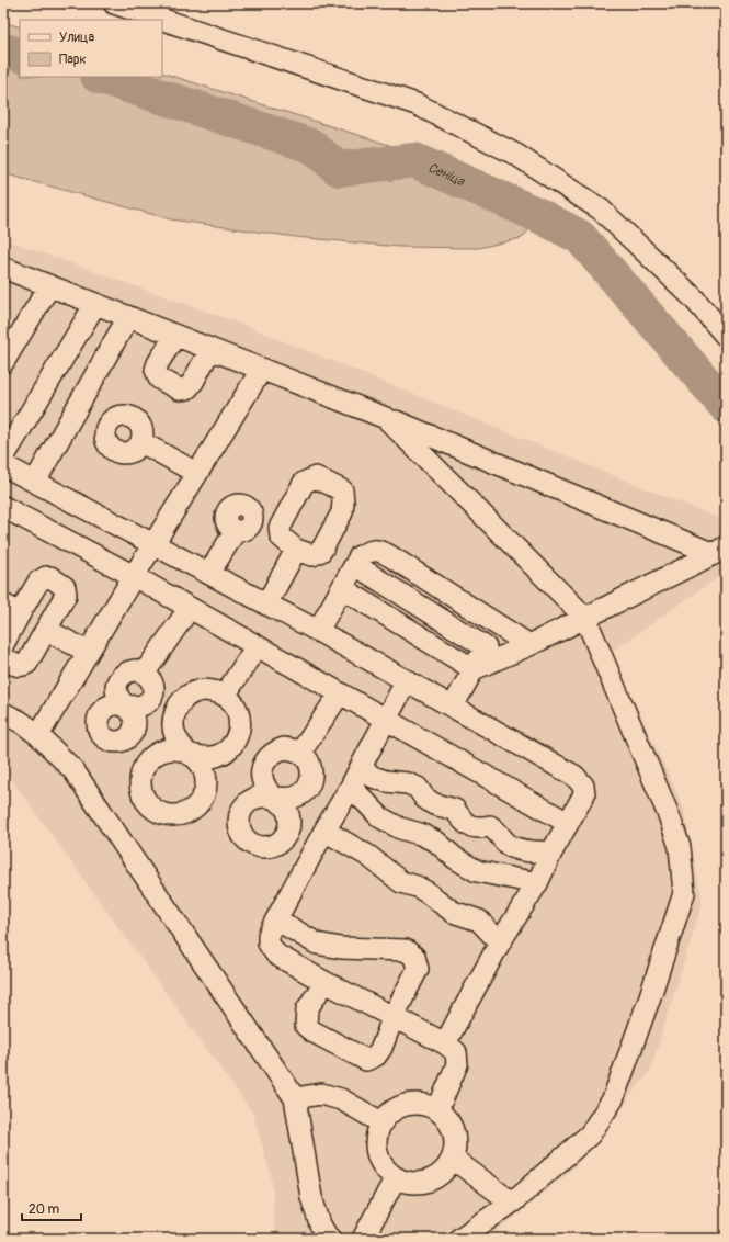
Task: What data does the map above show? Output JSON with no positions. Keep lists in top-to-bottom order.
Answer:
{
  "water": ["Сеніца"],
  "legend": ["Улица", "Парк"],
  "scale_bar": "20 m"
}
